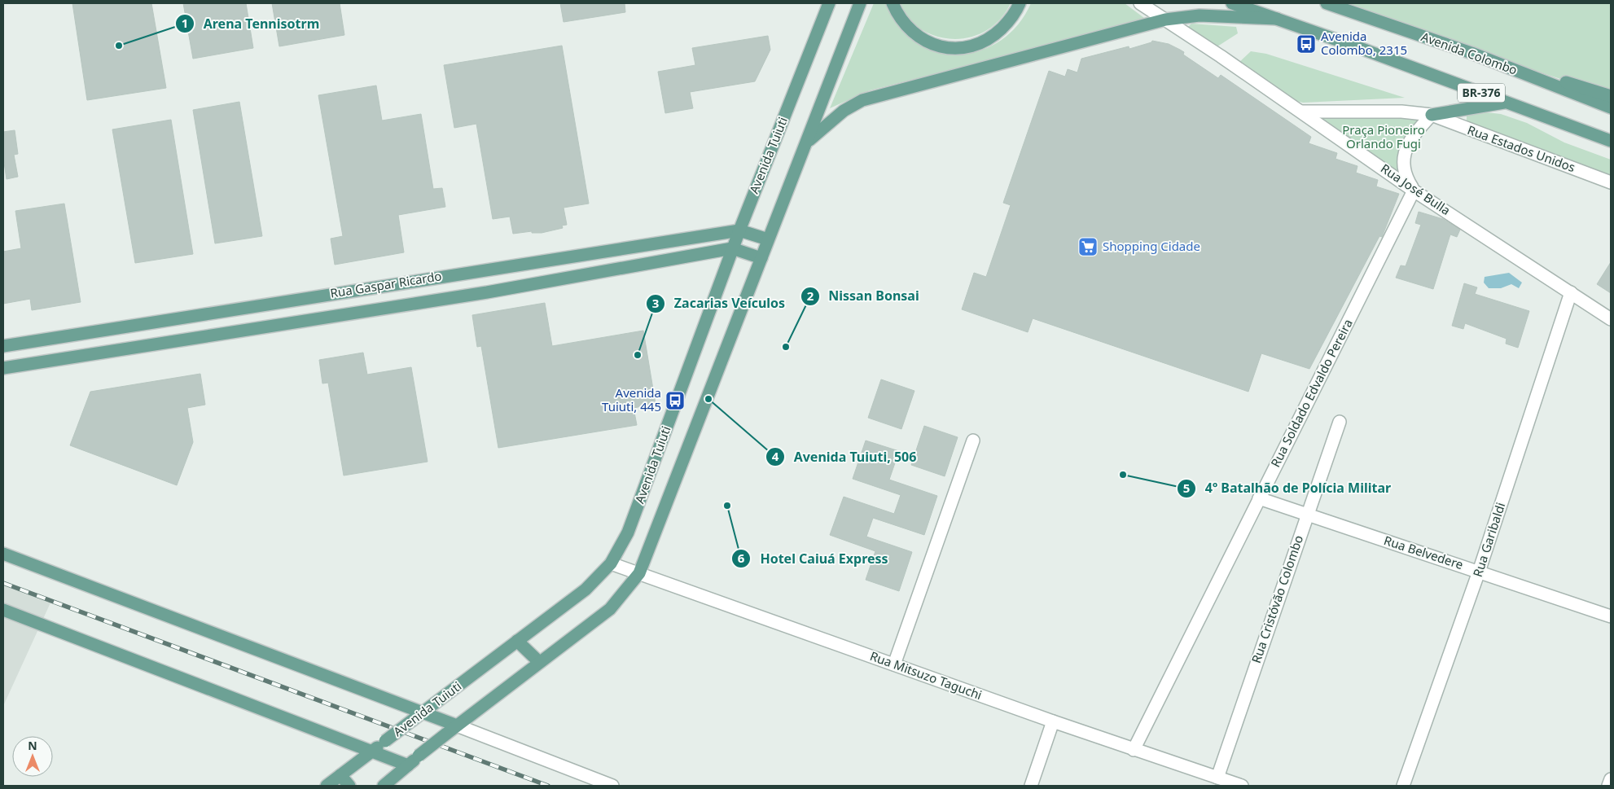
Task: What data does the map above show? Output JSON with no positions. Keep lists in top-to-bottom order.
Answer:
{
  "streets": {
    "main road": [
      "Avenida Colombo",
      "BR-376",
      "Avenida Tuiuti",
      "Rua Gaspar Ricardo"
    ],
    "street": [
      "Rua Estados Unidos",
      "Rua José Bulla",
      "Rua Soldado Edvaldo Pereira",
      "Rua Garibaldi",
      "Rua Belvedere",
      "Rua Cristóvão Colombo",
      "Rua Mitsuzo Taguchi"
    ]
  },
  "crossings": [
    ["Avenida Tuiuti", "Rua Gaspar Ricardo"],
    ["Avenida Tuiuti", "Rua Mitsuzo Taguchi"],
    ["Rua José Bulla", "Rua Soldado Edvaldo Pereira"],
    ["Rua José Bulla", "Rua Garibaldi"],
    ["Rua Soldado Edvaldo Pereira", "Rua Belvedere"],
    ["Rua Soldado Edvaldo Pereira", "Rua Mitsuzo Taguchi"],
    ["Rua Garibaldi", "Rua Belvedere"],
    ["Rua Belvedere", "Rua Cristóvão Colombo"],
    ["Rua Cristóvão Colombo", "Rua Mitsuzo Taguchi"]
  ],
  "parks": ["Praça Pioneiro Orlando Fugi"],
  "places": {
    "bus stop": ["Avenida Colombo, 2315", "Avenida Tuiuti, 445"],
    "other": [
      "Arena Tennisotrm",
      "Nissan Bonsai",
      "Zacarias Veículos",
      "Avenida Tuiuti, 506",
      "4º Batalhão de Polícia Militar",
      "Hotel Caiuá Express"
    ],
    "supermarket": ["Shopping Cidade"]
  },
  "north": "top"
}
